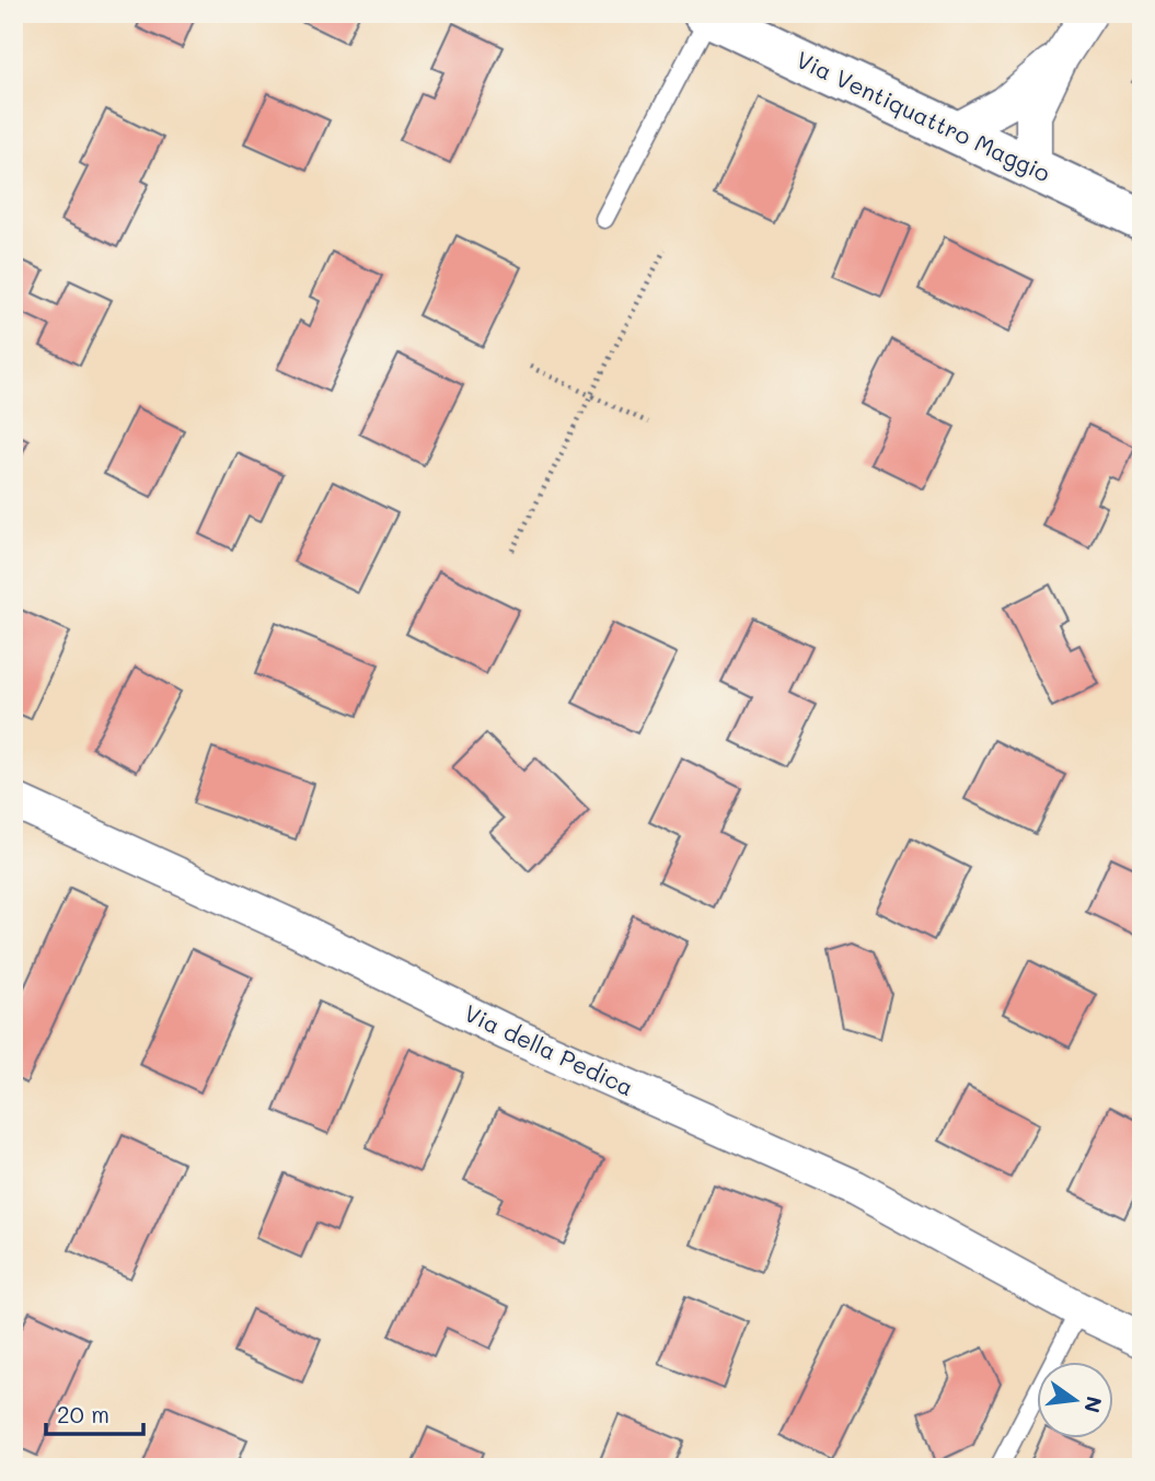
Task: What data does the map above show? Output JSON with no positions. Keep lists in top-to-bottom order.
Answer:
{
  "streets": {
    "main road": ["Via Ventiquattro Maggio"],
    "street": ["Via della Pedica"]
  },
  "scale_bar": "20 m",
  "north": "right"
}
